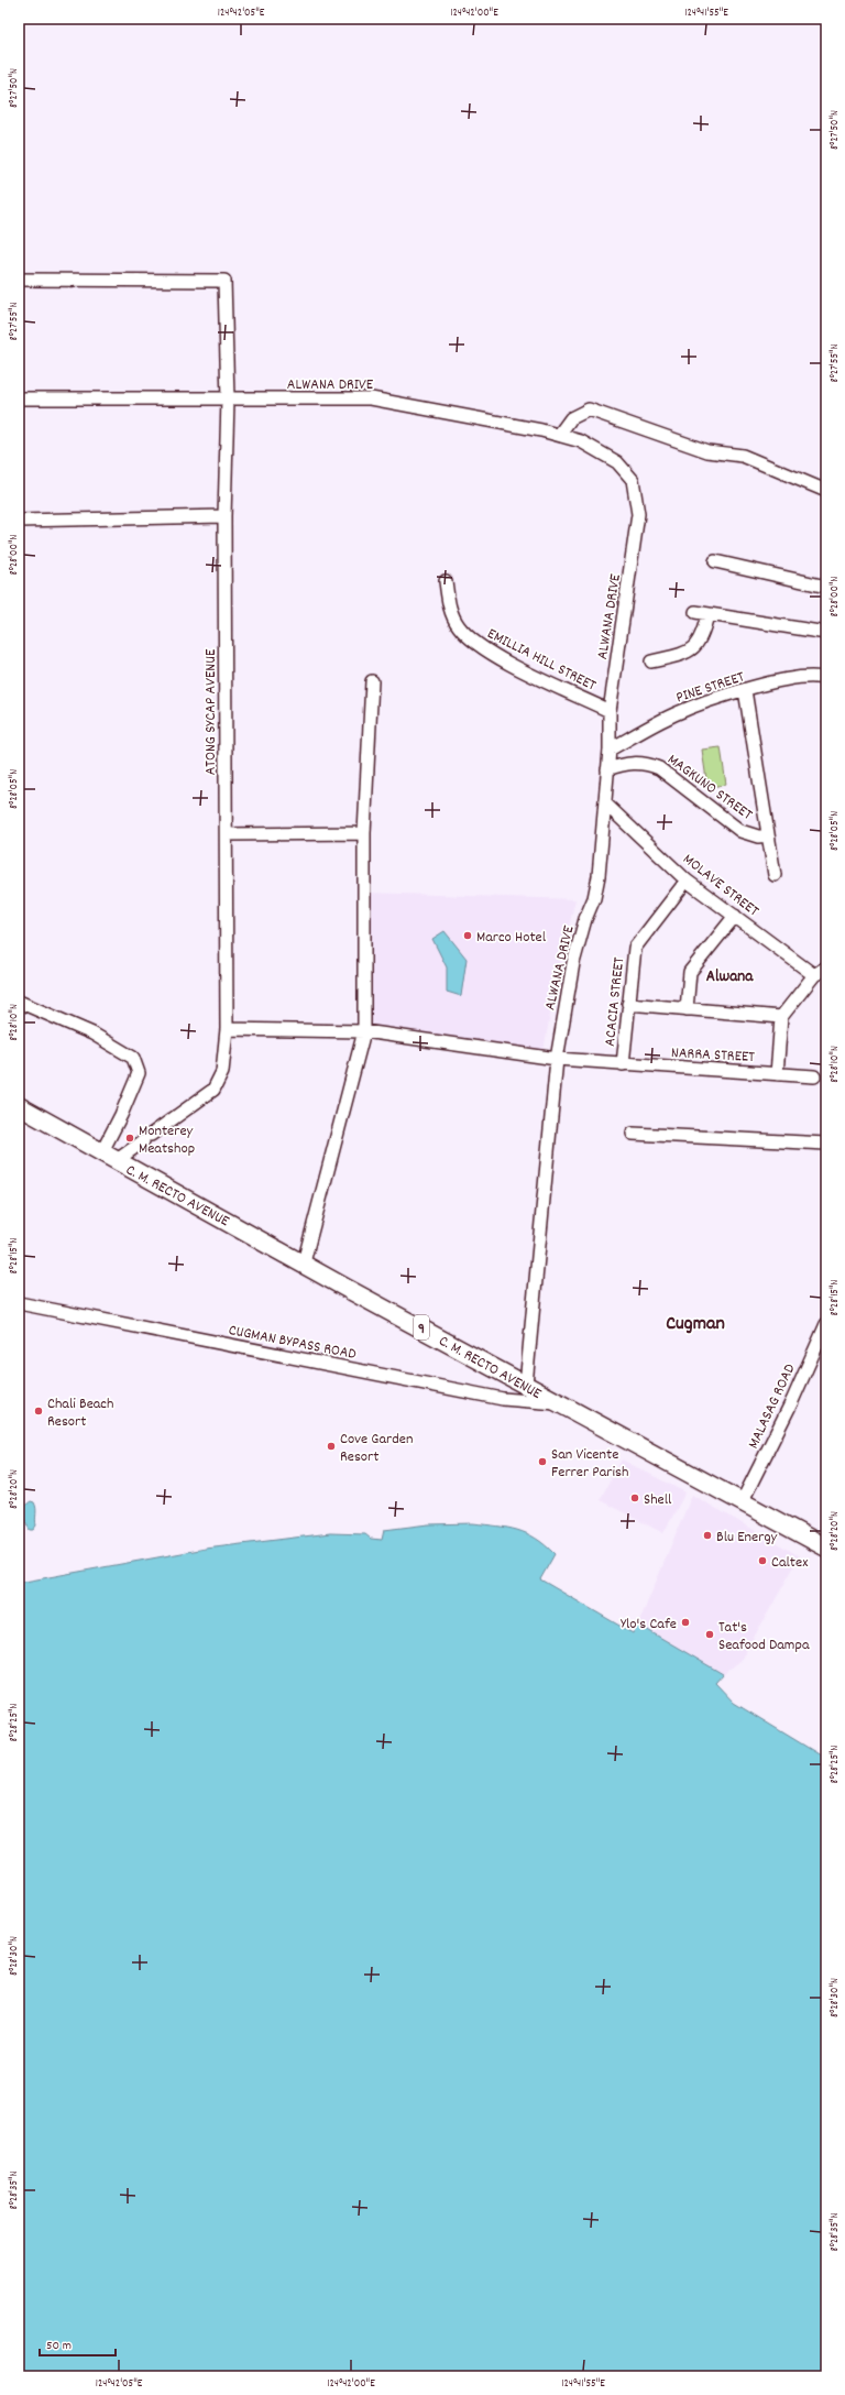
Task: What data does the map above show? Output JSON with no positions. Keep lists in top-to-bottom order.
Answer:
{
  "streets": {
    "highway": ["C. M. RECTO AVENUE", "9"],
    "street": [
      "ALWANA DRIVE",
      "EMILLIA HILL STREET",
      "PINE STREET",
      "ATONG SYCAP AVENUE",
      "MAGKUNO STREET",
      "MOLAVE STREET",
      "ACACIA STREET",
      "NARRA STREET",
      "CUGMAN BYPASS ROAD",
      "MALASAG ROAD"
    ]
  },
  "crossings": [
    ["ALWANA DRIVE", "EMILLIA HILL STREET"],
    ["ALWANA DRIVE", "PINE STREET"],
    ["ALWANA DRIVE", "ATONG SYCAP AVENUE"],
    ["ALWANA DRIVE", "MAGKUNO STREET"],
    ["ALWANA DRIVE", "MOLAVE STREET"],
    ["ALWANA DRIVE", "NARRA STREET"],
    ["ALWANA DRIVE", "C. M. RECTO AVENUE"],
    ["ATONG SYCAP AVENUE", "NARRA STREET"],
    ["ATONG SYCAP AVENUE", "C. M. RECTO AVENUE"],
    ["MOLAVE STREET", "ACACIA STREET"],
    ["ACACIA STREET", "NARRA STREET"],
    ["C. M. RECTO AVENUE", "CUGMAN BYPASS ROAD"],
    ["C. M. RECTO AVENUE", "MALASAG ROAD"]
  ],
  "districts": ["Alwana", "Cugman"],
  "places": [
    "Marco Hotel",
    "Monterey Meatshop",
    "Chali Beach Resort",
    "Cove Garden Resort",
    "San Vicente Ferrer Parish",
    "Shell",
    "Blu Energy",
    "Caltex",
    "Ylo's Cafe",
    "Tat's Seafood Dampa"
  ],
  "scale_bar": "50 m",
  "coordinates": [
    "124°42'05\"E",
    "124°42'00\"E",
    "124°41'55\"E",
    "8°27'50\"N",
    "8°27'55\"N",
    "8°28'00\"N",
    "8°28'05\"N",
    "8°28'10\"N",
    "8°28'15\"N",
    "8°28'20\"N",
    "8°28'25\"N",
    "8°28'30\"N",
    "8°28'35\"N"
  ]
}
